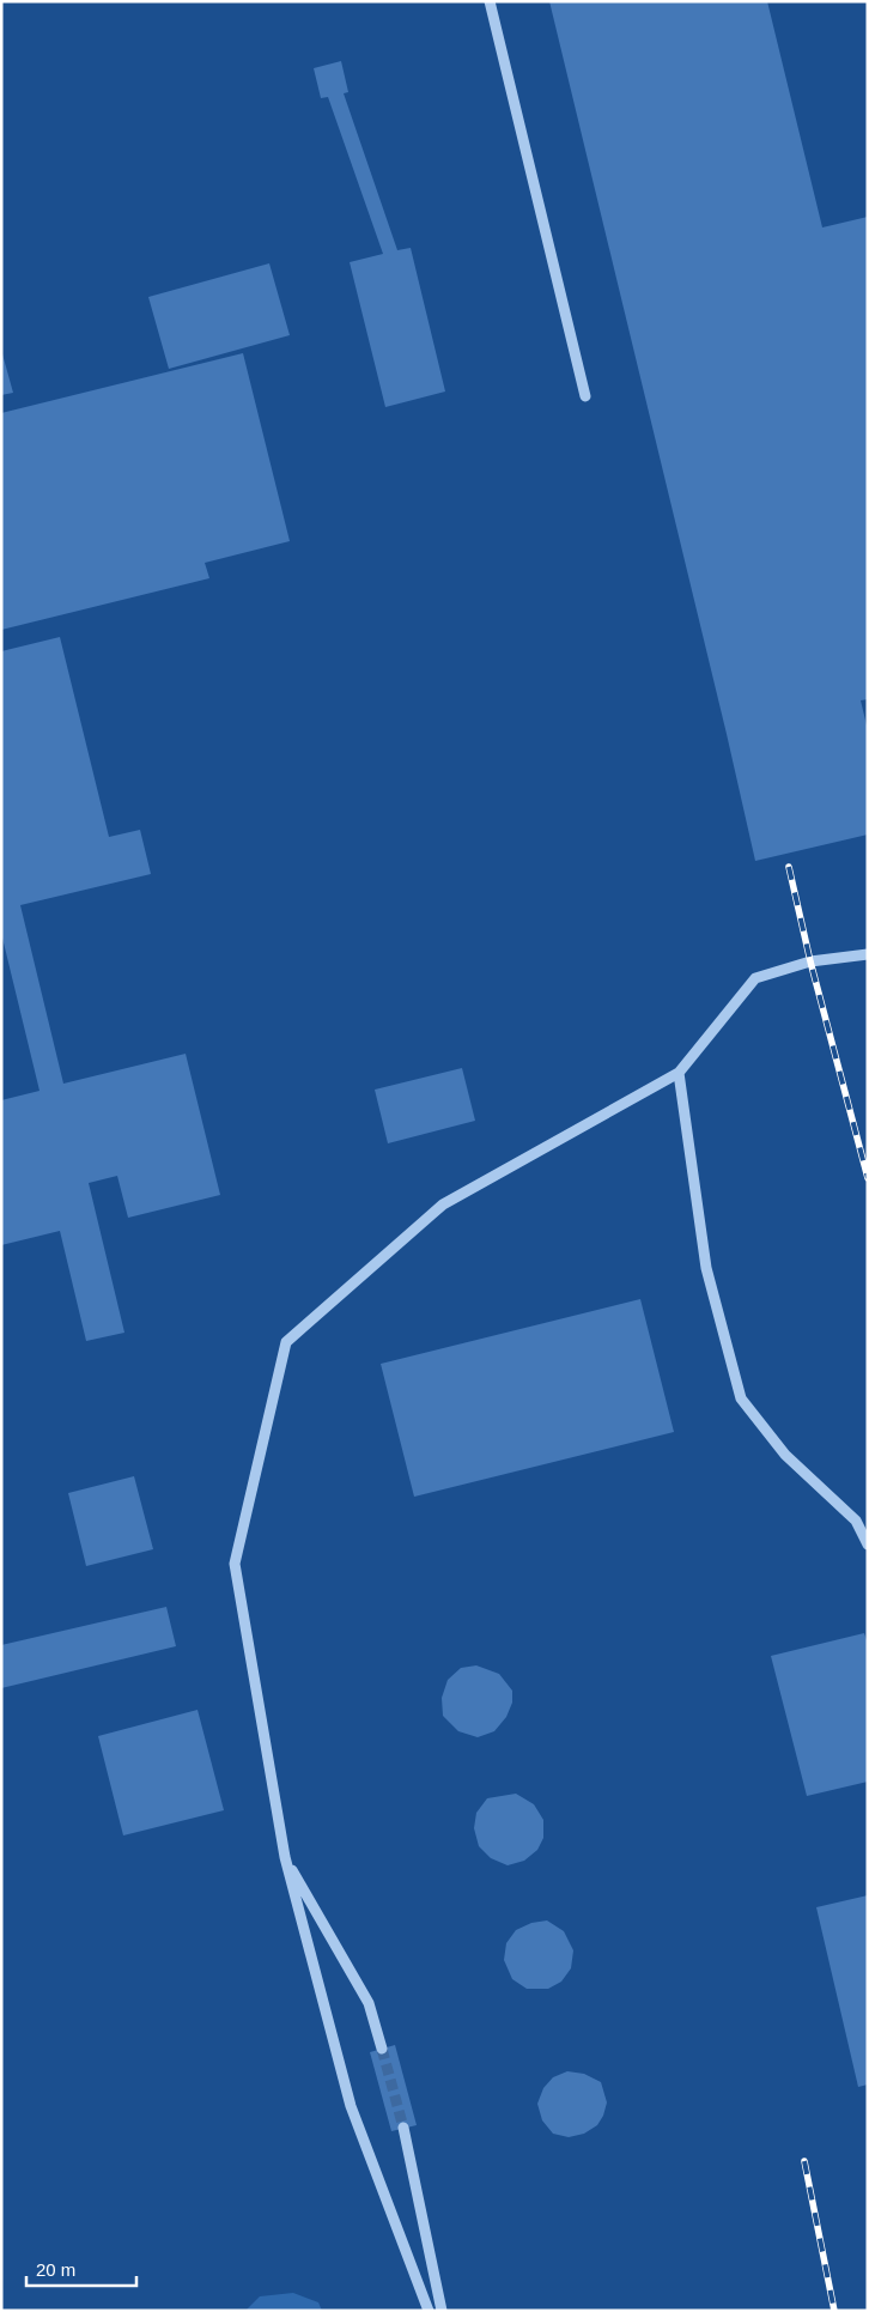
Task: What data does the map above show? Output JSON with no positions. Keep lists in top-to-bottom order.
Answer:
{
  "scale_bar": "20 m"
}
